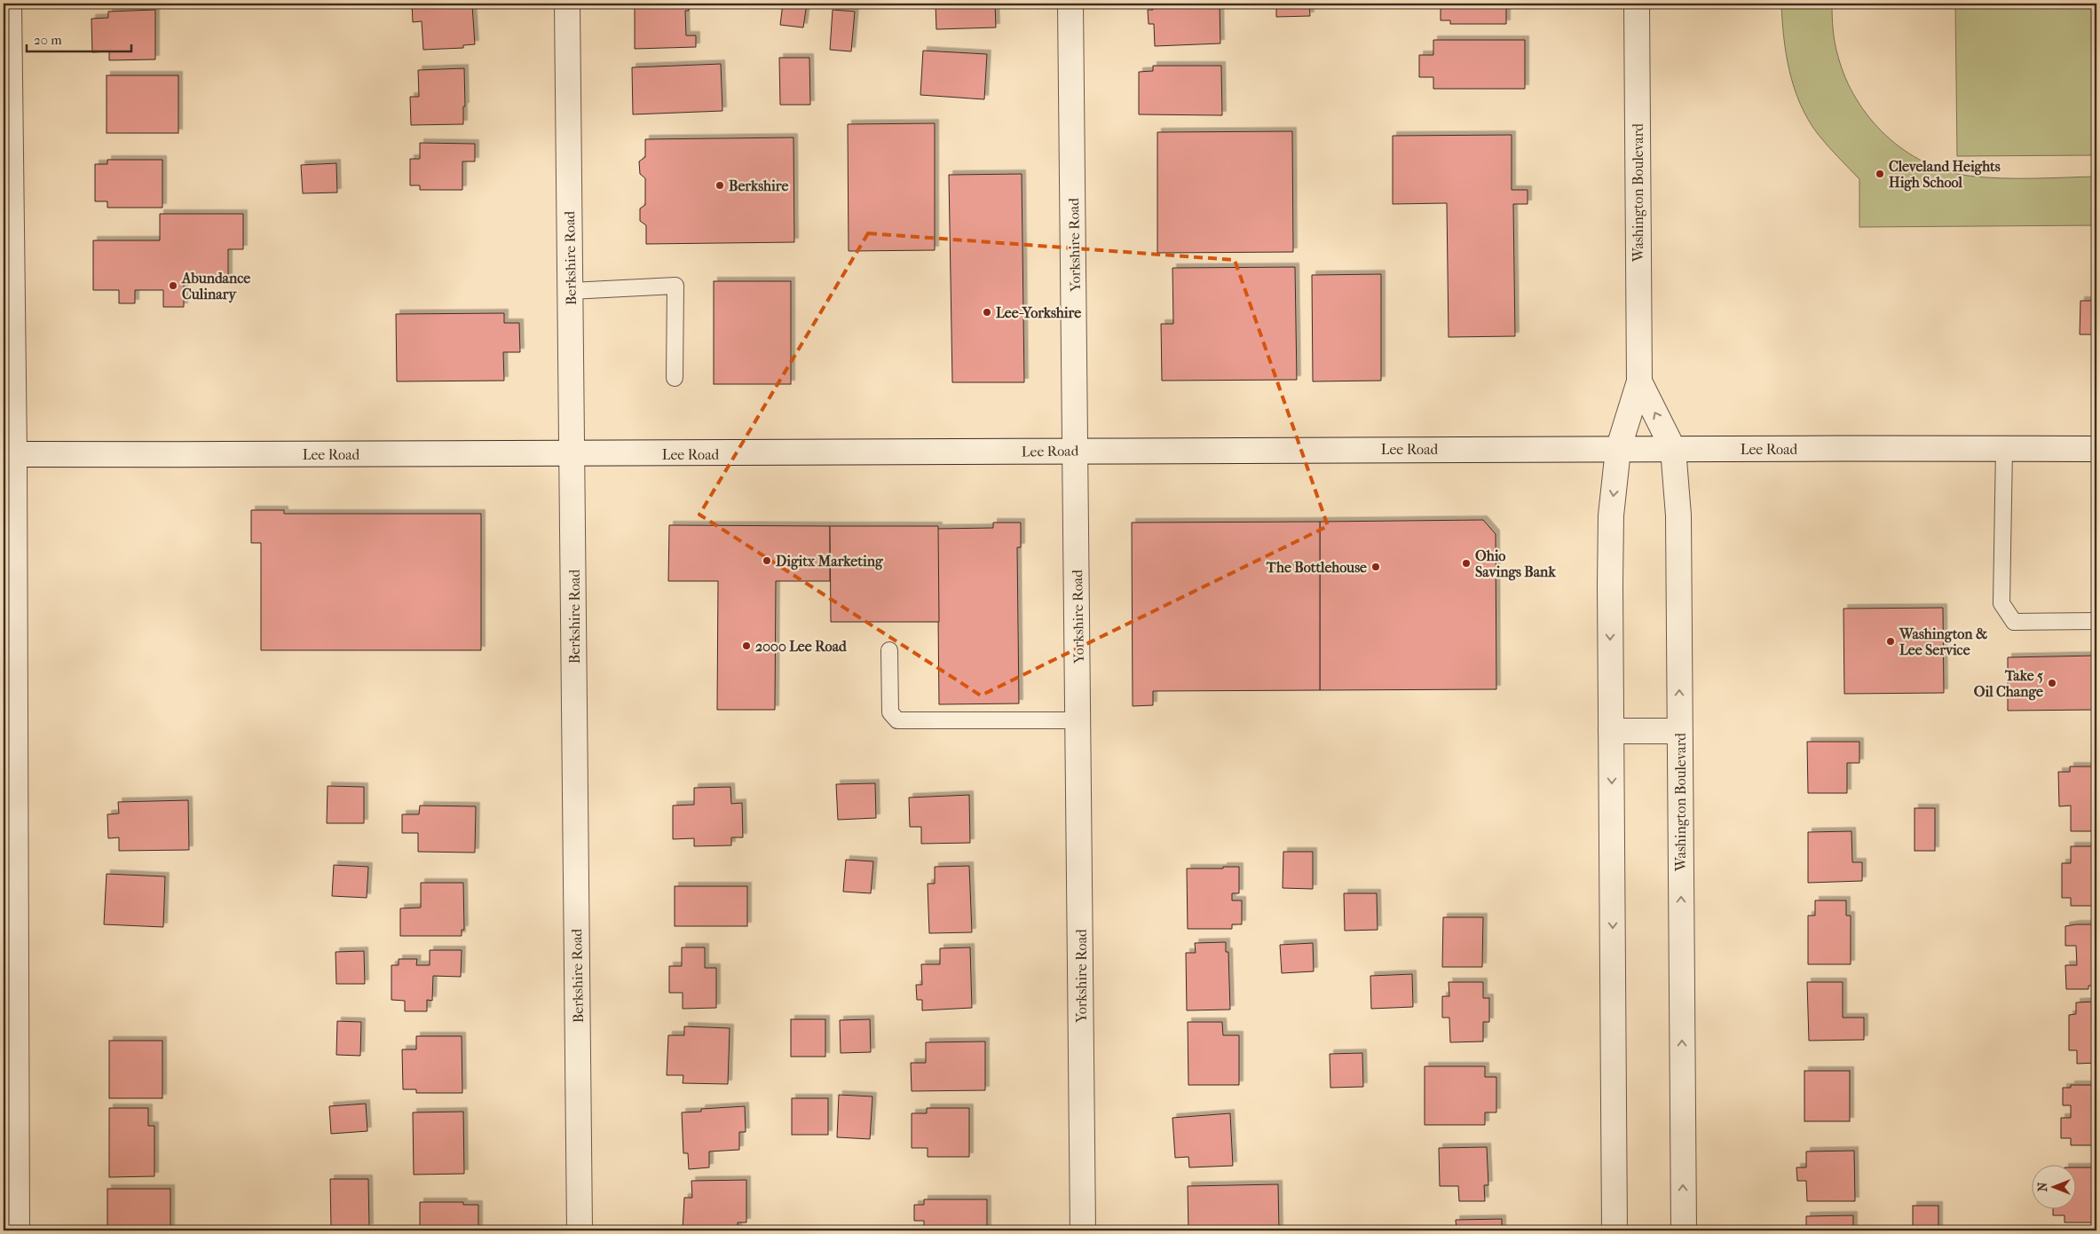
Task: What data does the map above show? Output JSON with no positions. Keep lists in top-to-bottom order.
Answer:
{
  "streets": {
    "street": [
      "Washington Boulevard",
      "Yorkshire Road",
      "Berkshire Road",
      "Lee Road"
    ]
  },
  "crossings": [
    ["Washington Boulevard", "Lee Road"],
    ["Yorkshire Road", "Lee Road"],
    ["Berkshire Road", "Lee Road"]
  ],
  "places": [
    "Cleveland Heights High School",
    "Berkshire",
    "Abundance Culinary",
    "Lee-Yorkshire",
    "Digitx Marketing",
    "Ohio Savings Bank",
    "The Bottlehouse",
    "Washington & Lee Service",
    "2000 Lee Road",
    "Take 5 Oil Change"
  ],
  "scale_bar": "20 m",
  "north": "left"
}
